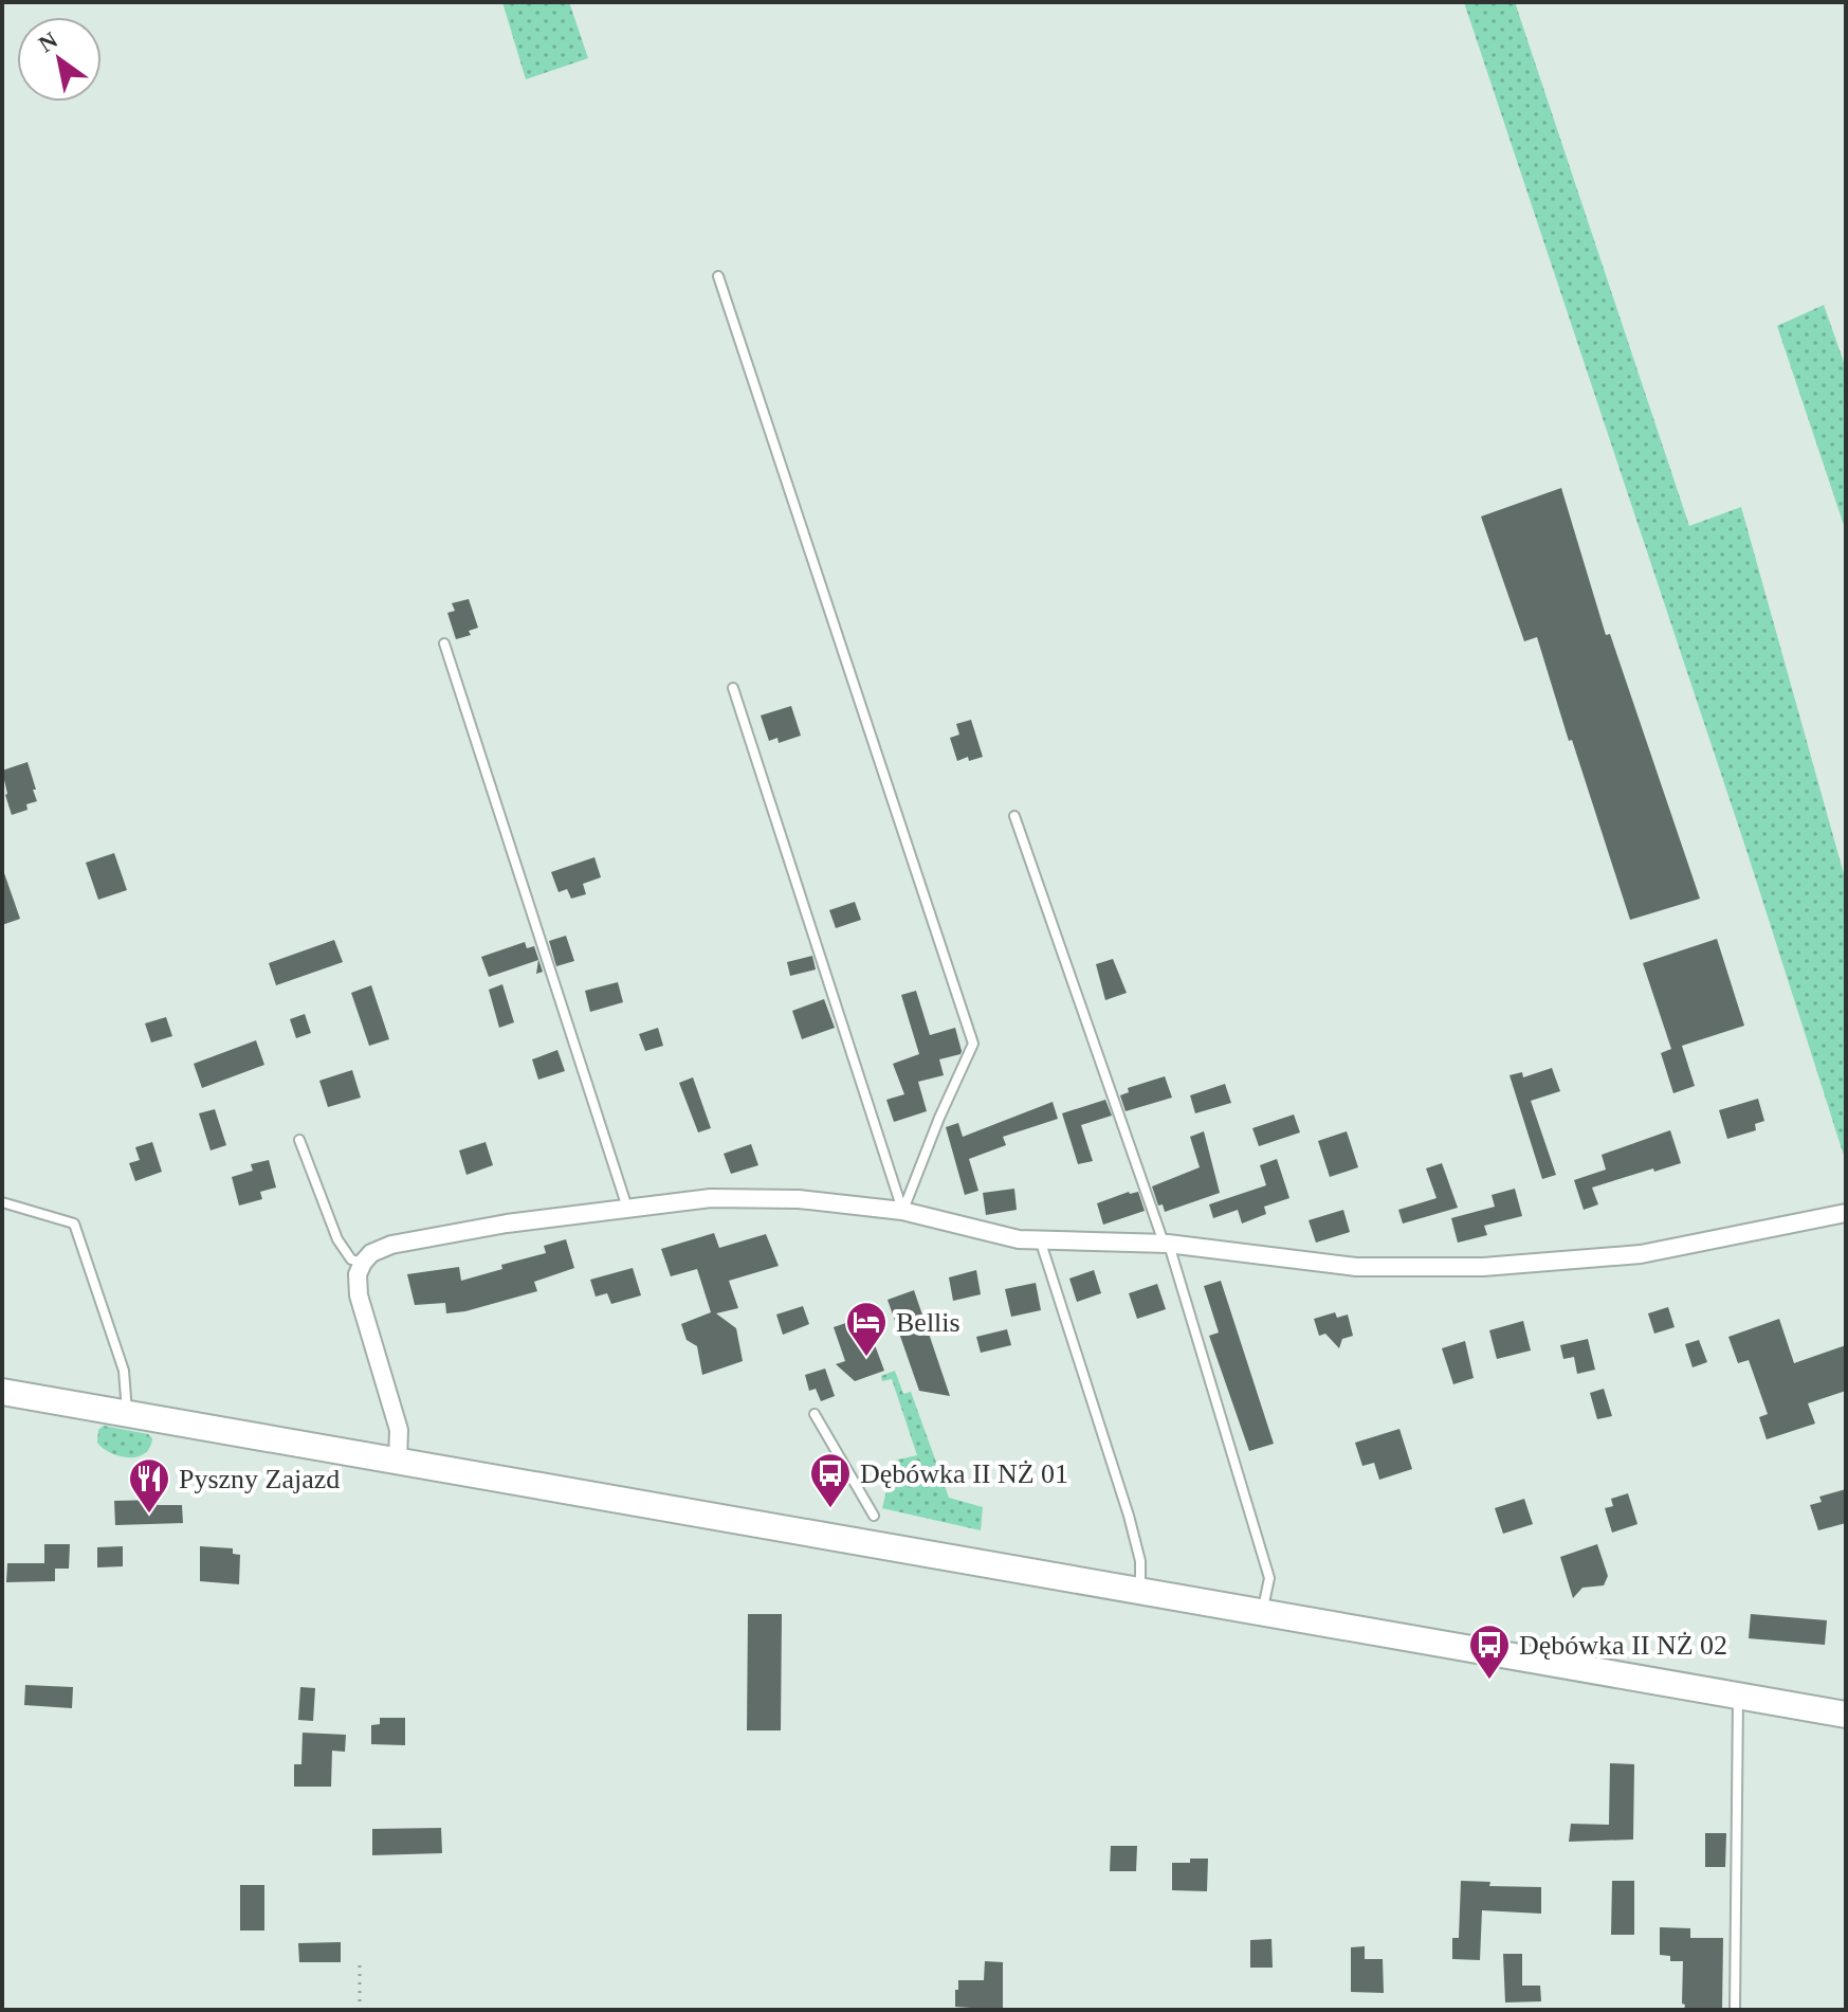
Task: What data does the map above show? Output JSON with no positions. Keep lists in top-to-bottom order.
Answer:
{
  "places": {
    "hotel": ["Bellis"],
    "bus stop": ["Dębówka II NŻ 01", "Dębówka II NŻ 02"],
    "restaurant": ["Pyszny Zajazd"]
  },
  "north": "top left"
}
